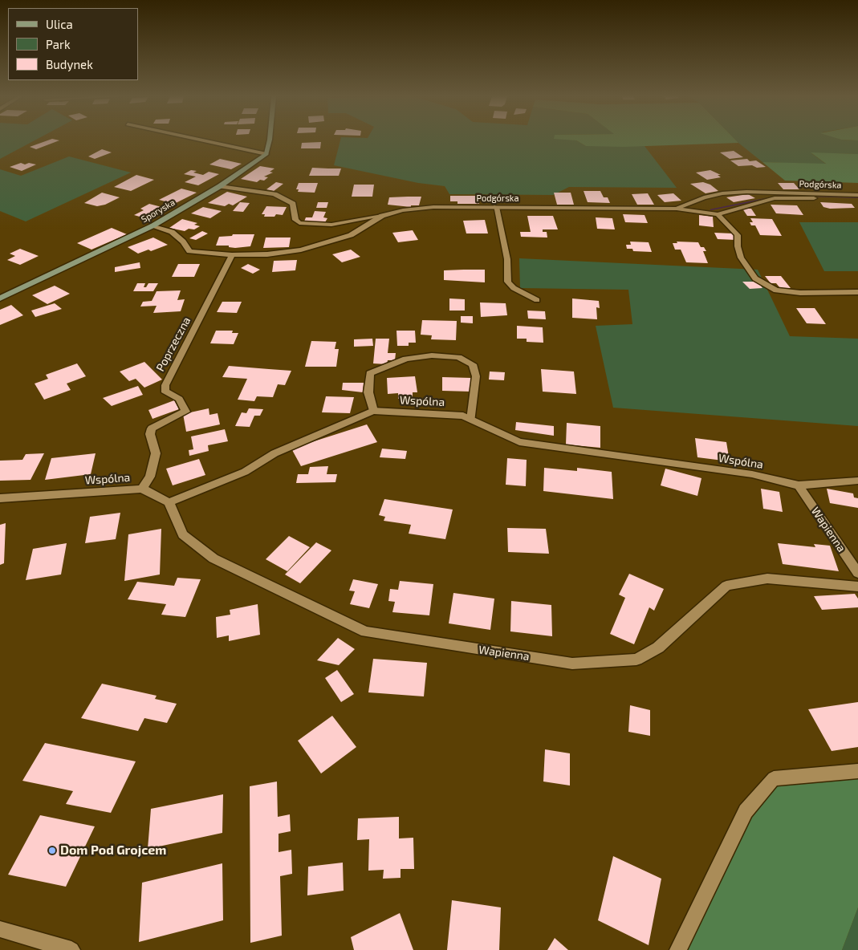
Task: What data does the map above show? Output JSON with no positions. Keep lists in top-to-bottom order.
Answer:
{
  "streets": {
    "street": [
      "Podgórska",
      "Sporyska",
      "Poprzeczna",
      "Wspólna",
      "Wapienna"
    ]
  },
  "crossings": [
    ["Podgórska", "Sporyska"],
    ["Podgórska", "Poprzeczna"],
    ["Poprzeczna", "Wspólna"],
    ["Wspólna", "Wapienna"]
  ],
  "places": ["Dom Pod Grojcem"],
  "legend": ["Ulica", "Park", "Budynek"]
}
